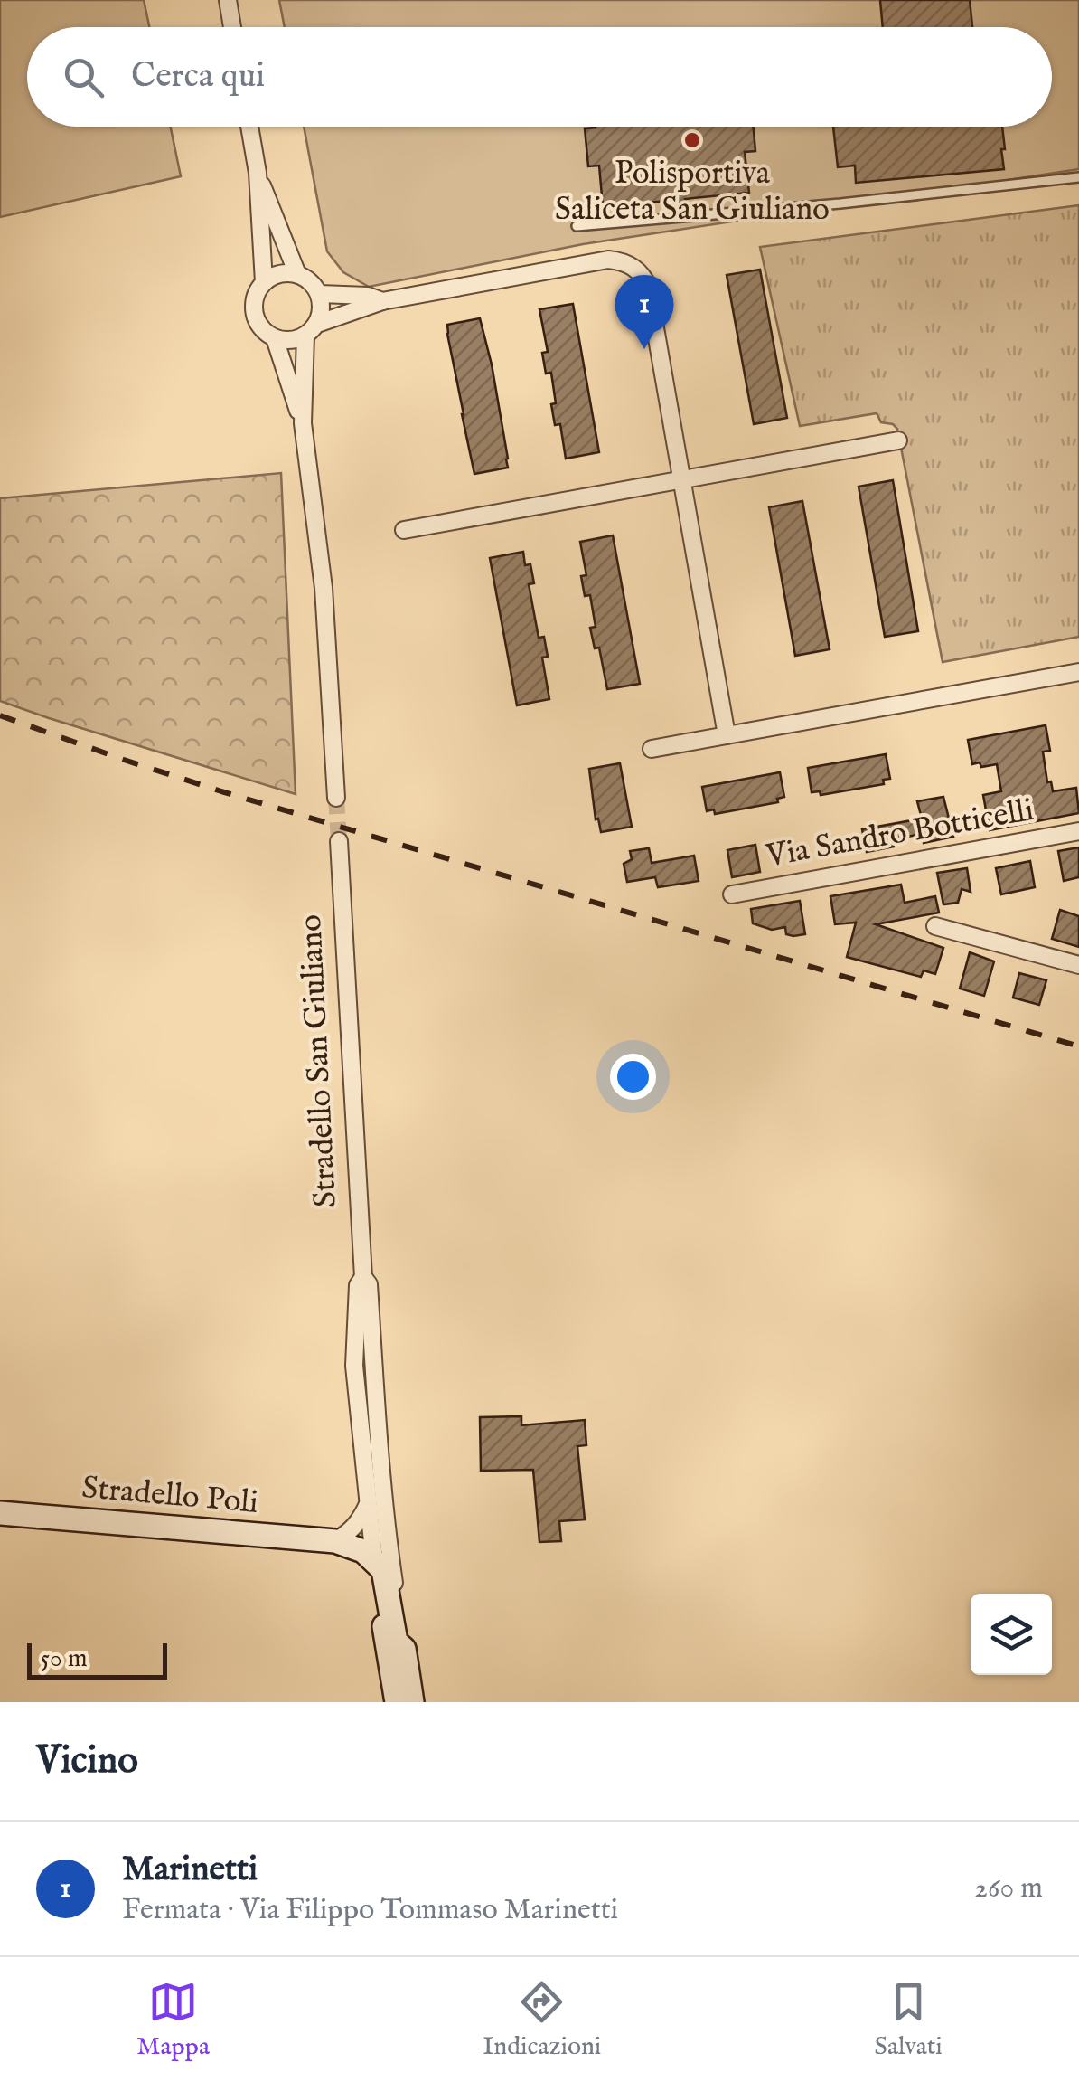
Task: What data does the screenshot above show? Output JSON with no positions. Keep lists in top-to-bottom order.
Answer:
{
  "streets": {
    "street": ["Via Sandro Botticelli", "Stradello San Giuliano", "Stradello Poli"]
  },
  "crossings": [
    ["Stradello San Giuliano", "Stradello Poli"]
  ],
  "places": ["Polisportiva Saliceta San Giuliano"],
  "scale_bar": "50 m",
  "page": {
    "search": "Cerca qui",
    "pins": "1",
    "scale": "50 m",
    "heading": "Vicino",
    "list": [
      {
        "mark": "1",
        "name": "Marinetti",
        "note": "Fermata · Via Filippo Tommaso Marinetti",
        "value": "260 m"
      }
    ],
    "nav": ["Mappa", "Indicazioni", "Salvati"]
  }
}
